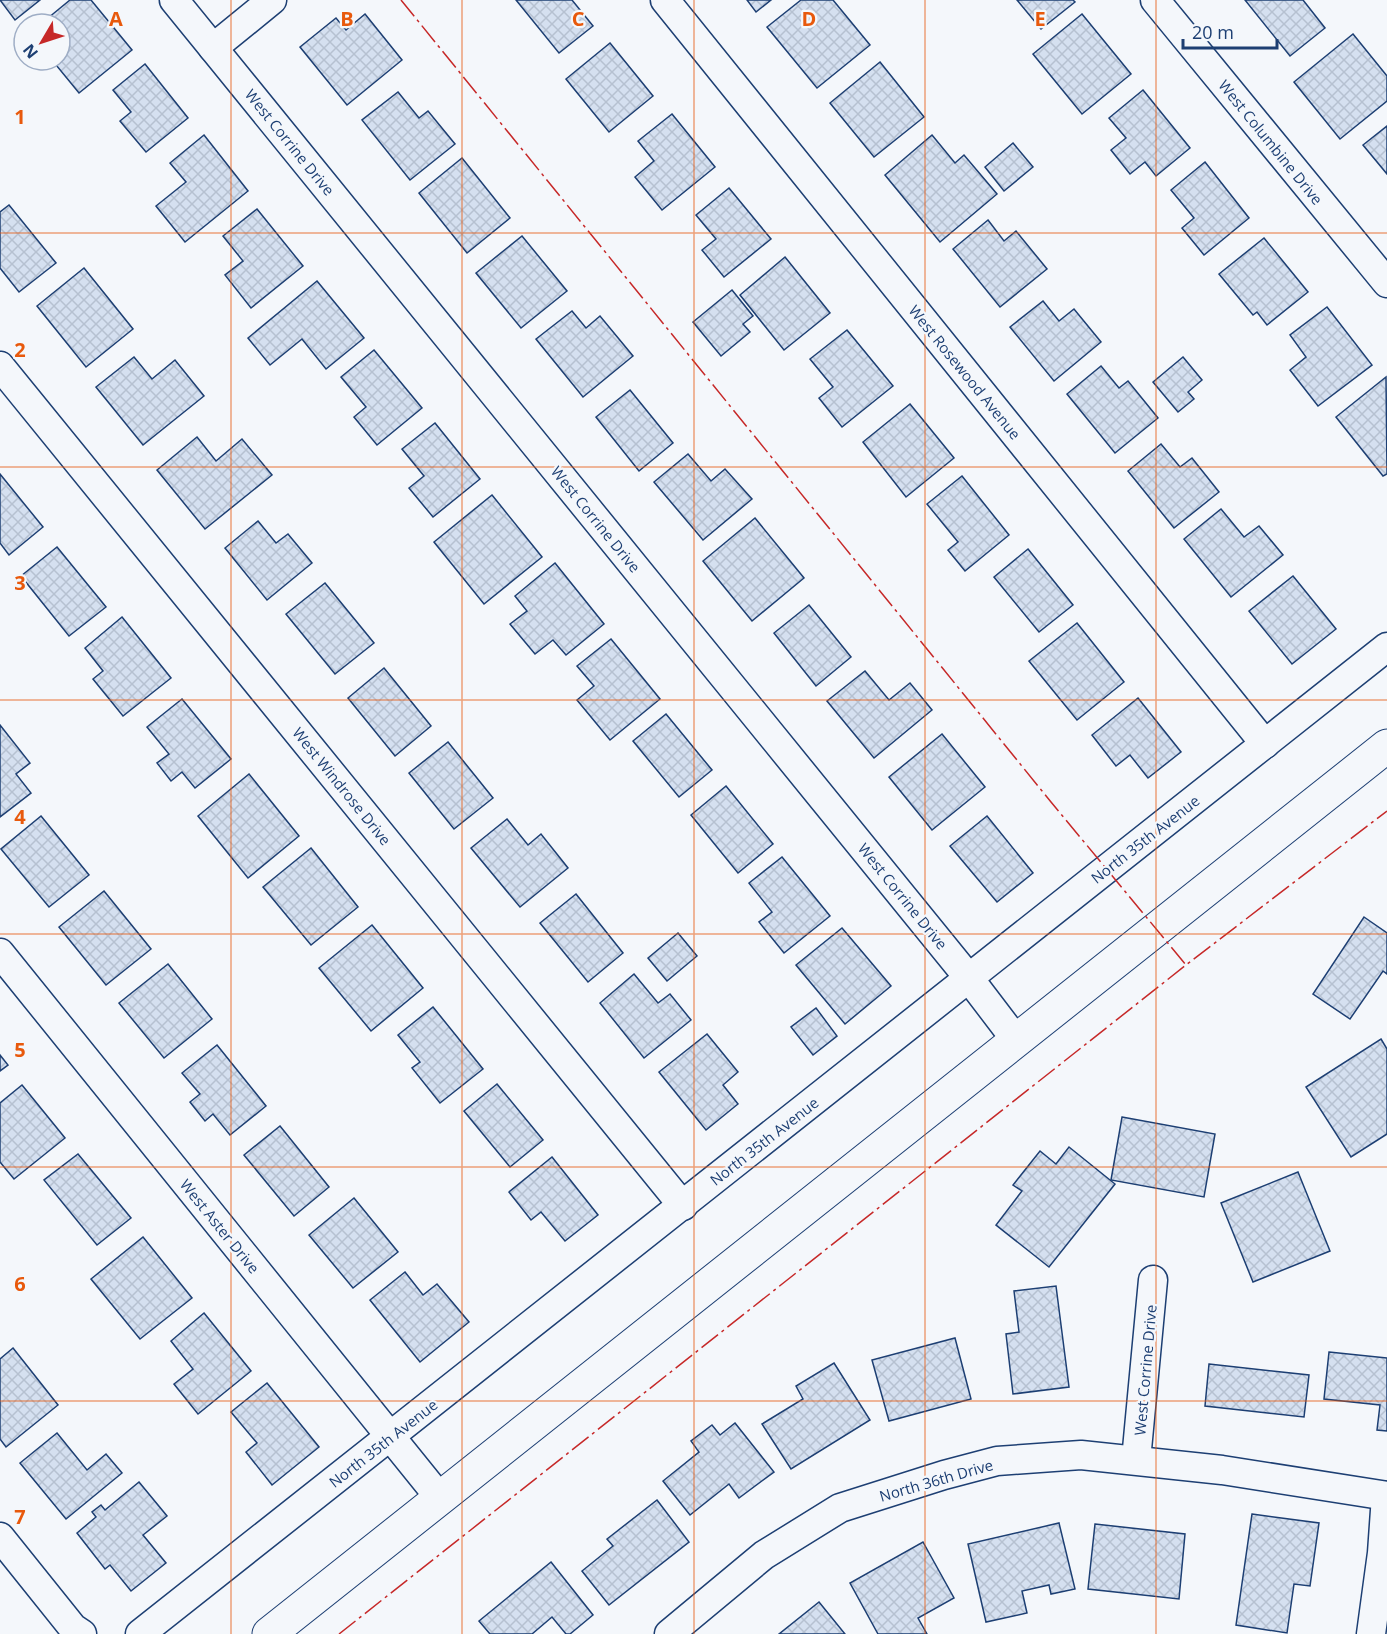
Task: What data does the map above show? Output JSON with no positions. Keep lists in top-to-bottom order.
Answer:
{
  "streets": {
    "street": [
      "West Corrine Drive",
      "West Columbine Drive",
      "West Rosewood Avenue",
      "West Windrose Drive",
      "North 35th Avenue",
      "West Aster Drive",
      "North 36th Drive"
    ]
  },
  "crossings": [
    ["West Corrine Drive", "North 35th Avenue"],
    ["West Corrine Drive", "North 36th Drive"],
    ["West Rosewood Avenue", "North 35th Avenue"],
    ["West Windrose Drive", "North 35th Avenue"],
    ["North 35th Avenue", "West Aster Drive"]
  ],
  "scale_bar": "20 m",
  "north": "bottom left",
  "grid": {
    "columns": [
      "A",
      "B",
      "C",
      "D",
      "E"
    ],
    "rows": [
      "1",
      "2",
      "3",
      "4",
      "5",
      "6",
      "7"
    ]
  }
}
